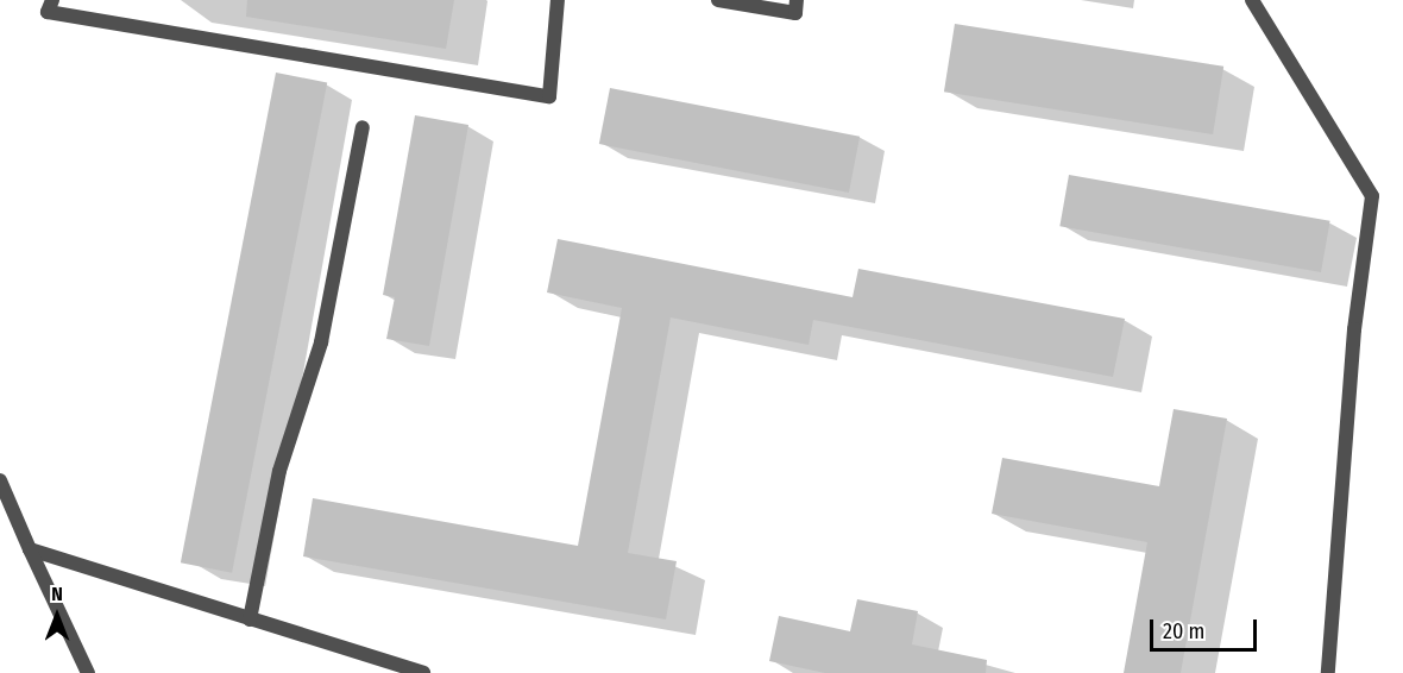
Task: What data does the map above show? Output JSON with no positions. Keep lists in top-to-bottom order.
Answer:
{
  "scale_bar": "20 m",
  "north": "top"
}
